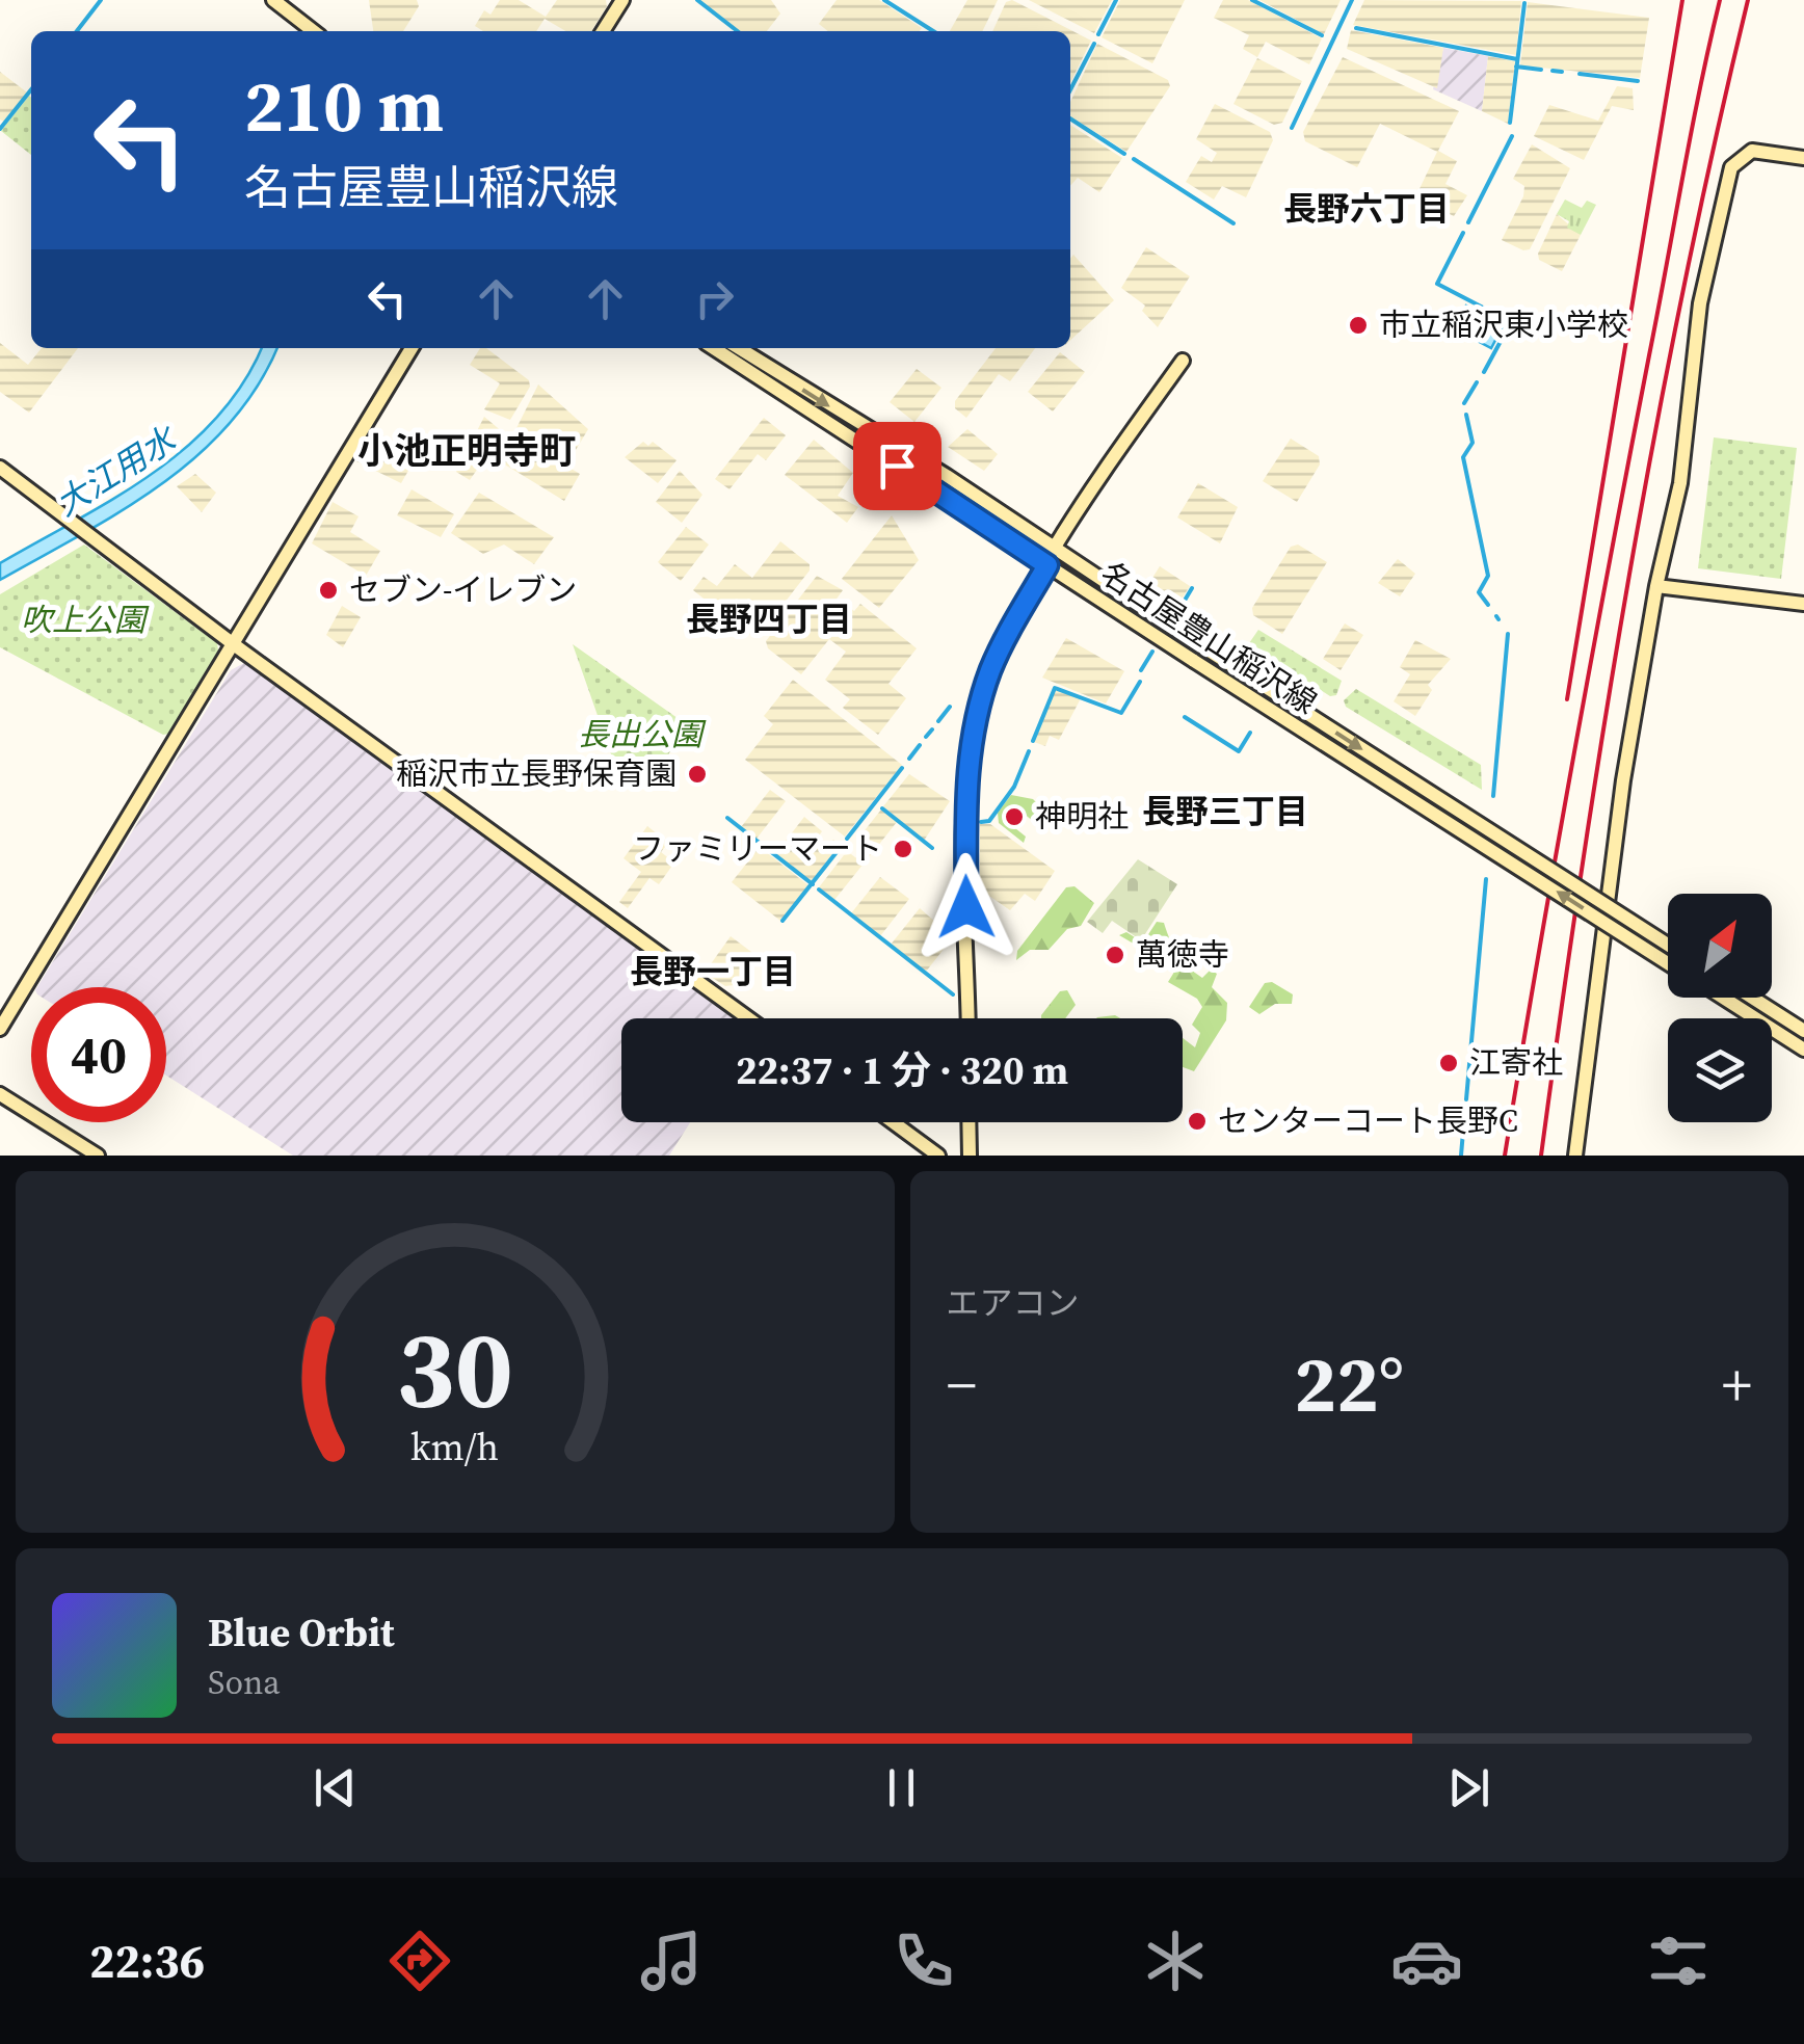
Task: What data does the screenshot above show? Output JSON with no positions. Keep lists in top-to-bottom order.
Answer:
{
  "streets": {
    "street": ["名古屋豊山稲沢線"]
  },
  "districts": [
    "長野六丁目",
    "小池正明寺町",
    "長野四丁目",
    "長野三丁目",
    "長野一丁目"
  ],
  "water": ["大江用水"],
  "parks": ["吹上公園", "長出公園"],
  "places": [
    "市立稲沢東小学校",
    "セブン-イレブン",
    "稲沢市立長野保育園",
    "神明社",
    "ファミリーマート",
    "萬徳寺",
    "江寄社",
    "センターコート長野C"
  ],
  "north": "top right",
  "page": {
    "turn": ["210 m", "名古屋豊山稲沢線"],
    "limit": "40",
    "trip": "22:37 · 1 分 · 320 m",
    "tile": "エアコン",
    "heat": ["−", "22°", "+"],
    "song": ["Blue Orbit", "Sona"],
    "tabs": "22:36",
    "gauge": ["30", "km/h"]
  }
}
